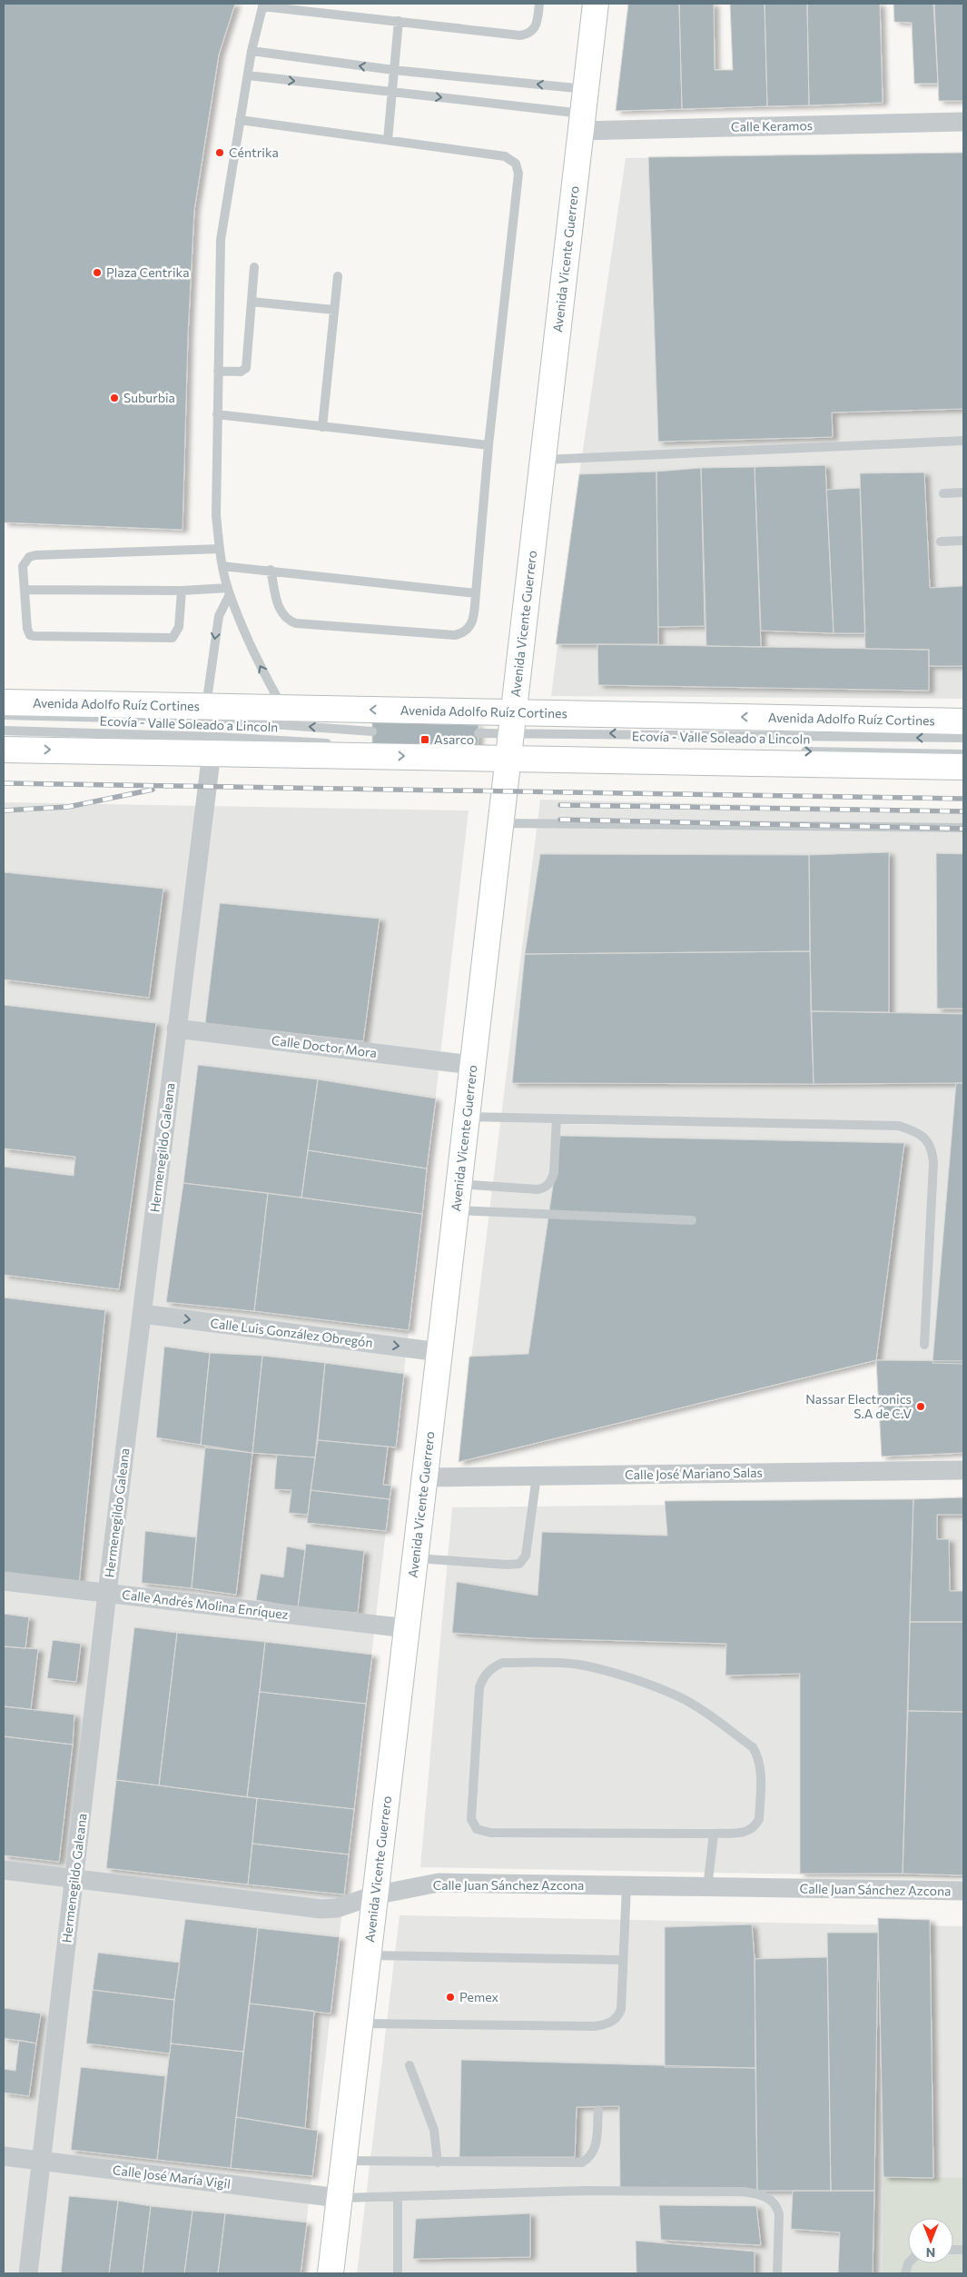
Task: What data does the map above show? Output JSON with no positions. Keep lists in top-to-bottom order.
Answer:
{
  "streets": {
    "main road": ["Avenida Vicente Guerrero", "Avenida Adolfo Ruíz Cortines"],
    "street": [
      "Calle Keramos",
      "Calle Doctor Mora",
      "Hermenegildo Galeana",
      "Calle Luis González Obregón",
      "Calle José Mariano Salas",
      "Calle Andrés Molina Enríquez",
      "Calle Juan Sánchez Azcona",
      "Calle José María Vigil"
    ],
    "lane": ["Ecovía - Valle Soleado a Lincoln"]
  },
  "crossings": [
    ["Calle Keramos", "Avenida Vicente Guerrero"],
    ["Avenida Vicente Guerrero", "Avenida Adolfo Ruíz Cortines"],
    ["Avenida Vicente Guerrero", "Calle Doctor Mora"],
    ["Avenida Vicente Guerrero", "Calle Luis González Obregón"],
    ["Avenida Vicente Guerrero", "Calle José Mariano Salas"],
    ["Avenida Vicente Guerrero", "Calle Andrés Molina Enríquez"],
    ["Avenida Vicente Guerrero", "Calle Juan Sánchez Azcona"],
    ["Avenida Vicente Guerrero", "Calle José María Vigil"],
    ["Avenida Adolfo Ruíz Cortines", "Hermenegildo Galeana"],
    ["Calle Doctor Mora", "Hermenegildo Galeana"],
    ["Hermenegildo Galeana", "Calle Luis González Obregón"],
    ["Hermenegildo Galeana", "Calle Andrés Molina Enríquez"],
    ["Hermenegildo Galeana", "Calle Juan Sánchez Azcona"],
    ["Hermenegildo Galeana", "Calle José María Vigil"]
  ],
  "one_way": ["Calle Luis González Obregón"],
  "places": {
    "other": [
      "Céntrika",
      "Plaza Centrika",
      "Suburbia",
      "Nassar Electronics S.A de C.V",
      "Pemex"
    ],
    "transit": ["Asarco"]
  },
  "north": "bottom"
}
